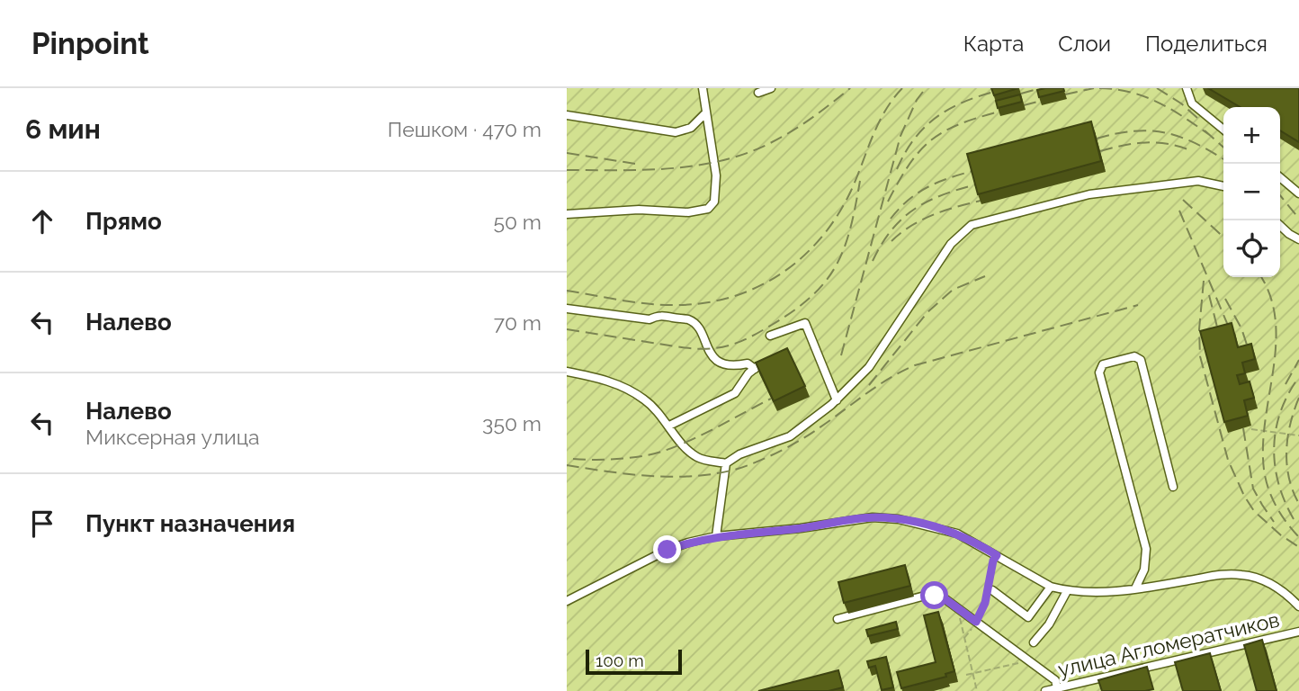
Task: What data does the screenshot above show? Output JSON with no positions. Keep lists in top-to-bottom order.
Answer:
{
  "streets": {
    "street": ["улица Агломератчиков"]
  },
  "scale_bar": "100 m",
  "page": {
    "header": "Pinpoint",
    "nav": ["Карта", "Слои", "Поделиться"],
    "heading": ["6 мин", "Пешком · 470 m"],
    "map_buttons": ["+", "−"],
    "list": [
      ["Прямо", "50 m"],
      ["Налево", "70 m"],
      ["Налево", "Миксерная улица", "350 m"],
      "Пункт назначения"
    ],
    "scale": "100 m"
  }
}
